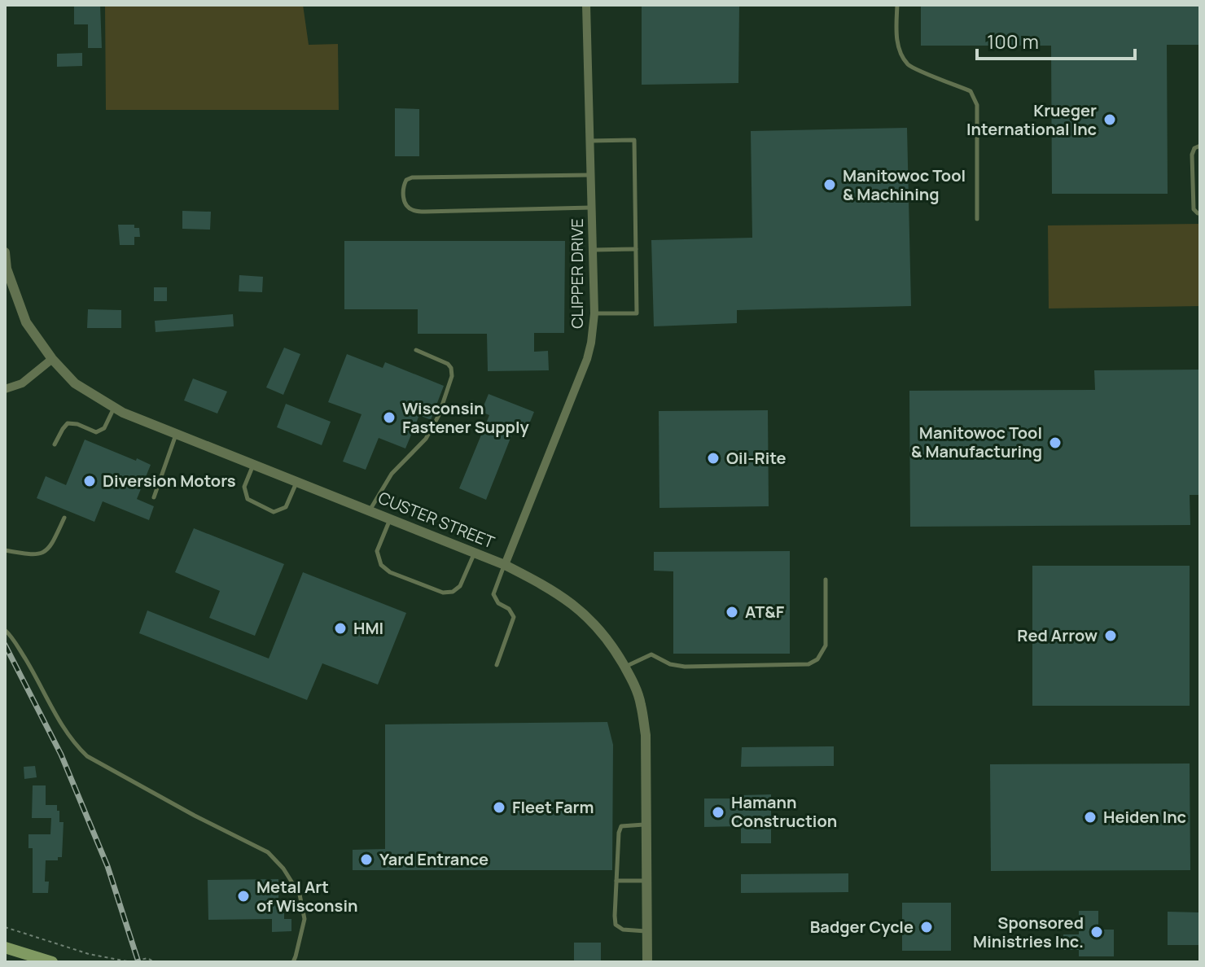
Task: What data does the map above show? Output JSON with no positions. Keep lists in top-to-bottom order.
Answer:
{
  "streets": {
    "street": ["CLIPPER DRIVE", "CUSTER STREET"]
  },
  "crossings": [
    ["CLIPPER DRIVE", "CUSTER STREET"]
  ],
  "places": [
    "Krueger International Inc",
    "Manitowoc Tool & Machining",
    "Wisconsin Fastener Supply",
    "Manitowoc Tool & Manufacturing",
    "Oil-Rite",
    "Diversion Motors",
    "AT&F",
    "HMI",
    "Red Arrow",
    "Fleet Farm",
    "Hamann Construction",
    "Heiden Inc",
    "Yard Entrance",
    "Metal Art of Wisconsin",
    "Badger Cycle",
    "Sponsored Ministries Inc."
  ],
  "scale_bar": "100 m"
}
